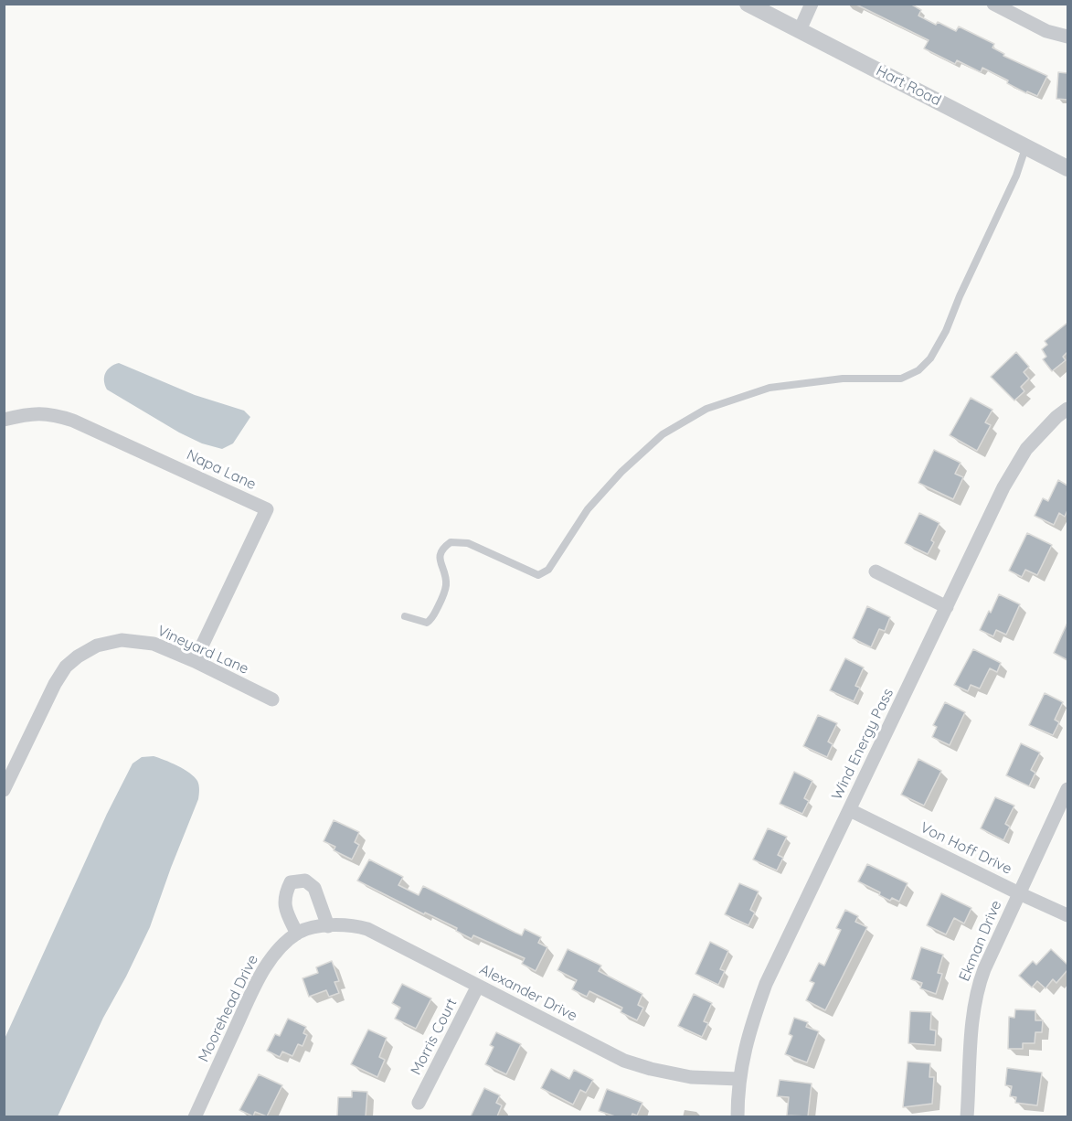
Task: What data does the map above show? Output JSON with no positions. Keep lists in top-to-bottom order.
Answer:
{
  "streets": {
    "street": [
      "Hart Road",
      "Napa Lane",
      "Vineyard Lane",
      "Wind Energy Pass",
      "Von Hoff Drive",
      "Ekman Drive",
      "Alexander Drive",
      "Moorehead Drive",
      "Morris Court"
    ]
  },
  "crossings": [
    ["Napa Lane", "Vineyard Lane"],
    ["Wind Energy Pass", "Von Hoff Drive"],
    ["Wind Energy Pass", "Alexander Drive"],
    ["Von Hoff Drive", "Ekman Drive"],
    ["Alexander Drive", "Moorehead Drive"],
    ["Alexander Drive", "Morris Court"]
  ]
}
